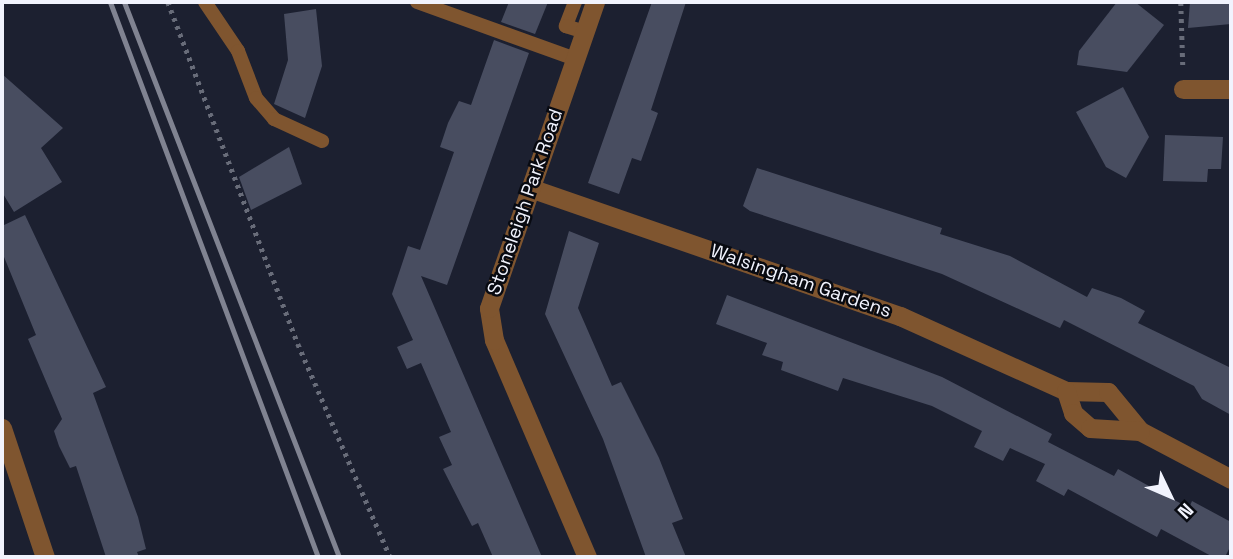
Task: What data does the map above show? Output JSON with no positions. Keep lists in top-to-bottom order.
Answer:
{
  "streets": {
    "street": ["Stoneleigh Park Road", "Walsingham Gardens"]
  },
  "crossings": [
    ["Stoneleigh Park Road", "Walsingham Gardens"]
  ],
  "north": "bottom right"
}
